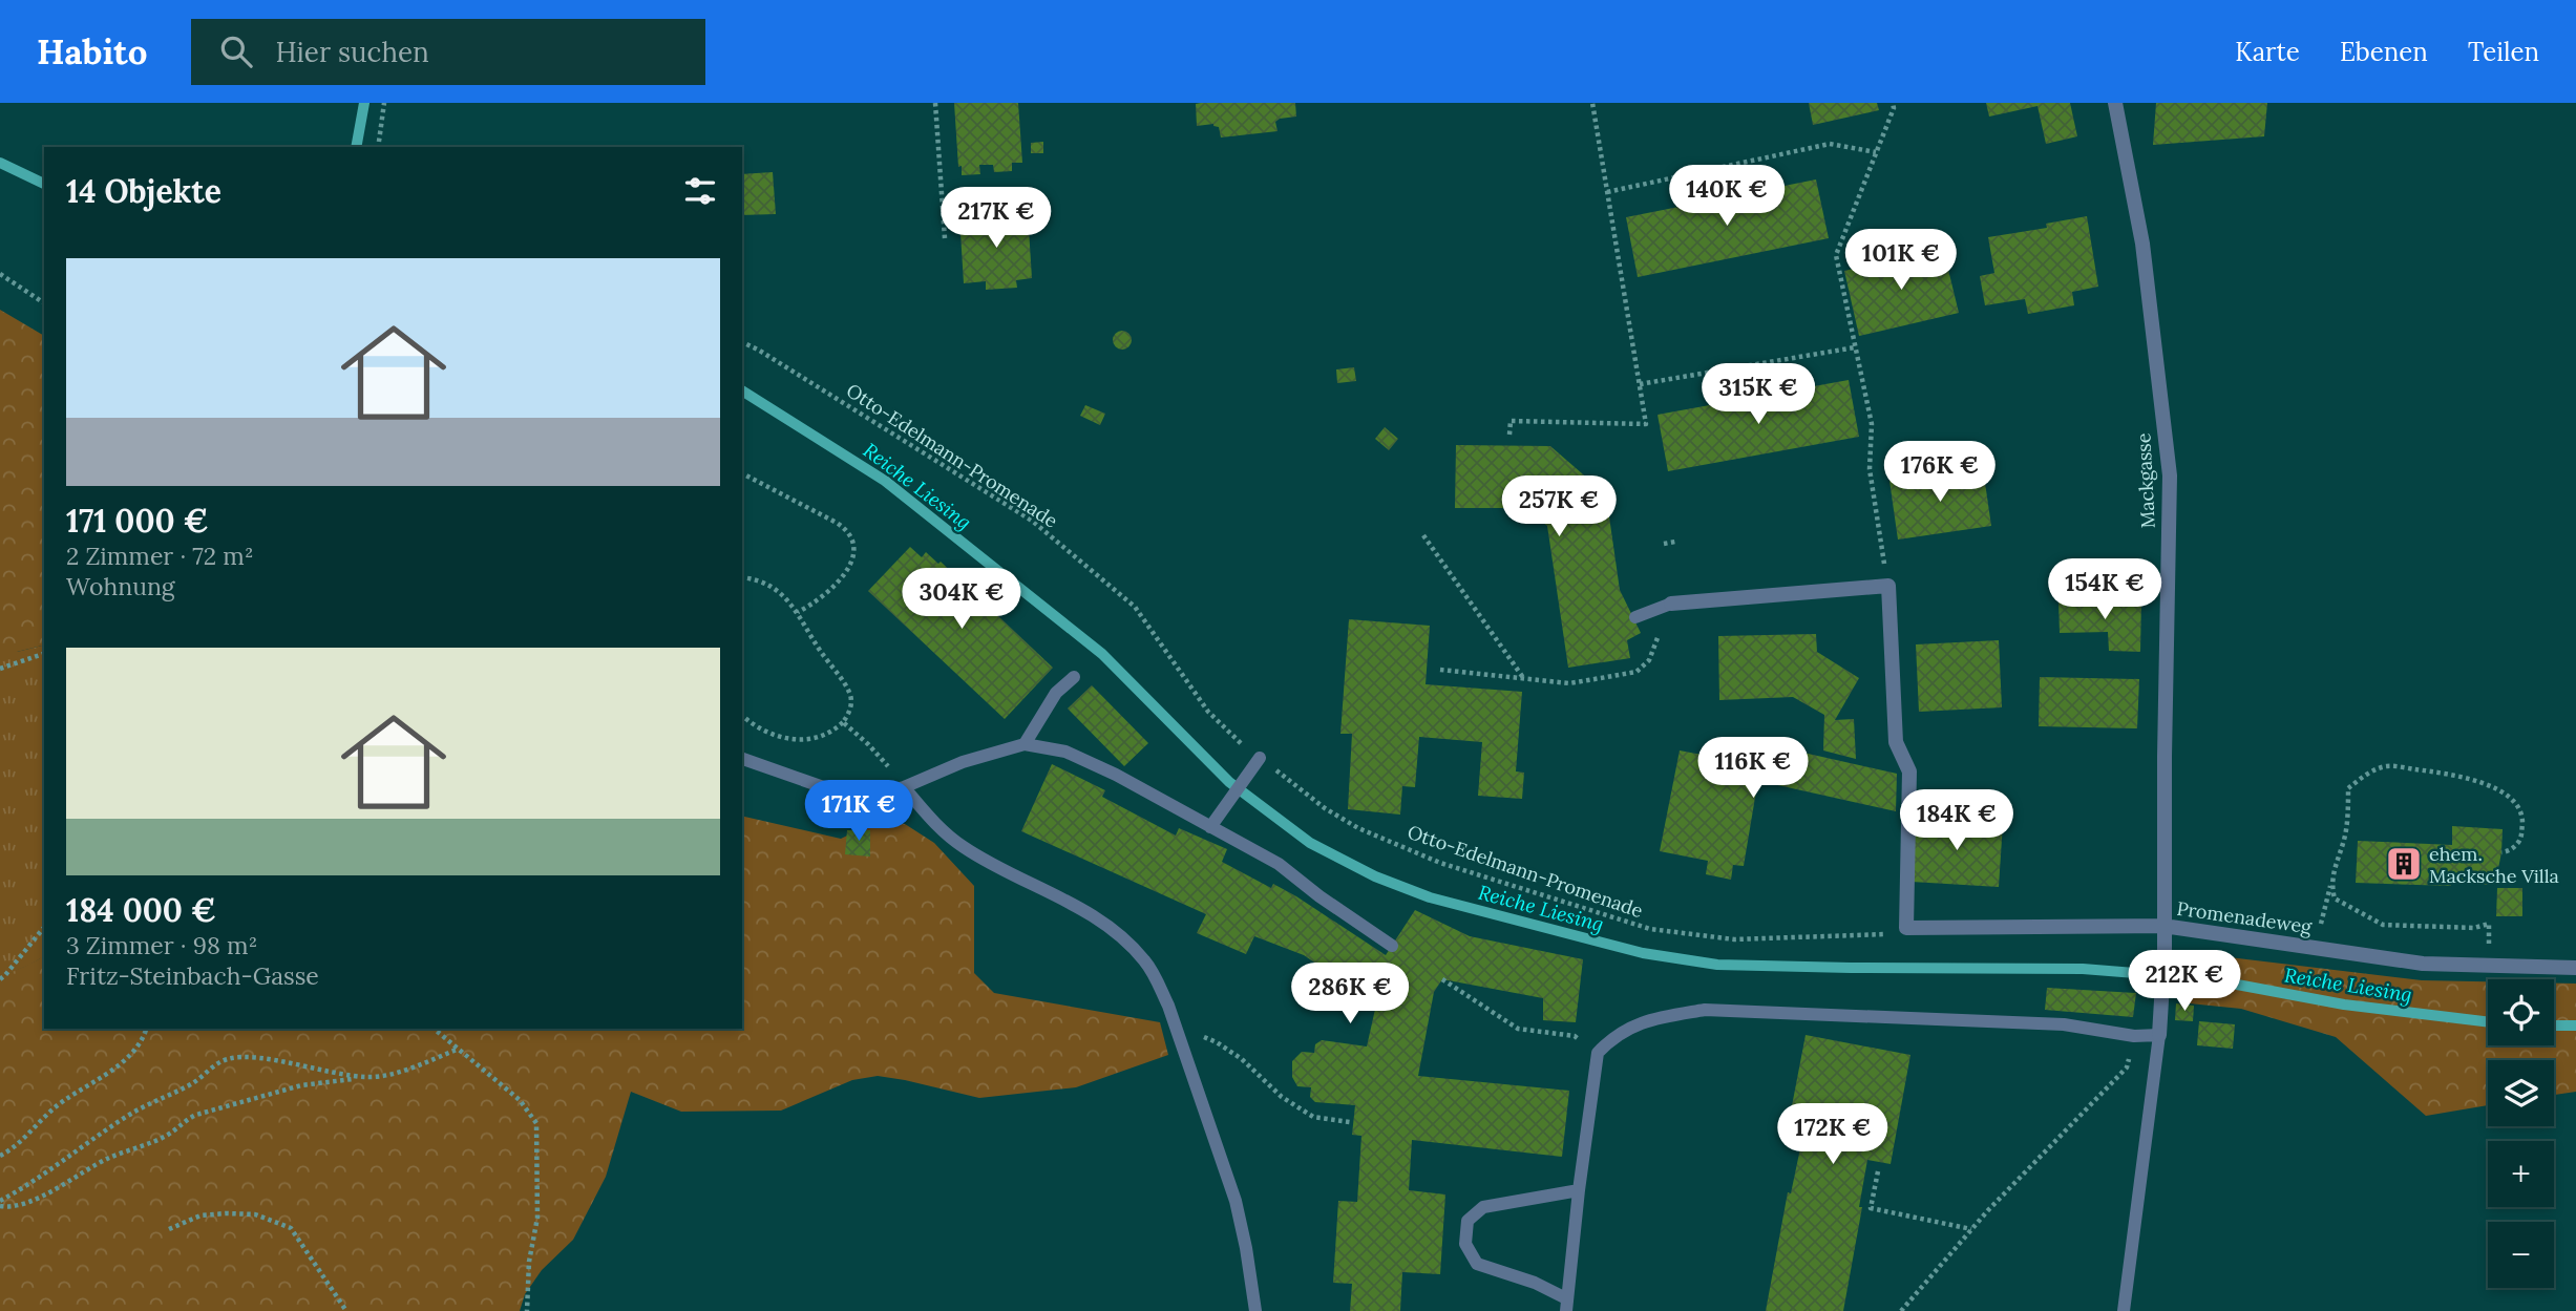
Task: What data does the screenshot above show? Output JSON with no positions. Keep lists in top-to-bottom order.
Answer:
{
  "streets": {
    "street": ["Mackgasse", "Promenadeweg"],
    "path": ["Otto-Edelmann-Promenade"]
  },
  "crossings": [
    ["Otto-Edelmann-Promenade", "Promenadeweg"],
    ["Mackgasse", "Promenadeweg"]
  ],
  "water": ["Reiche Liesing"],
  "places": {
    "building": ["ehem. Macksche Villa"]
  },
  "page": {
    "header": "Habito",
    "search": "Hier suchen",
    "nav": ["Karte", "Ebenen", "Teilen"],
    "heading": "14 Objekte",
    "price": [
      "140K €",
      "217K €",
      "101K €",
      "315K €",
      "176K €",
      "257K €",
      "154K €",
      "304K €",
      "116K €",
      "171K €",
      "184K €",
      "212K €",
      "286K €",
      "172K €"
    ],
    "list": [
      {
        "name": "171 000 €",
        "note": "2 Zimmer · 72 m² · Wohnung"
      },
      {
        "name": "184 000 €",
        "note": "3 Zimmer · 98 m² · Fritz-Steinbach-Gasse"
      }
    ],
    "map_buttons": ["+", "−"]
  }
}
